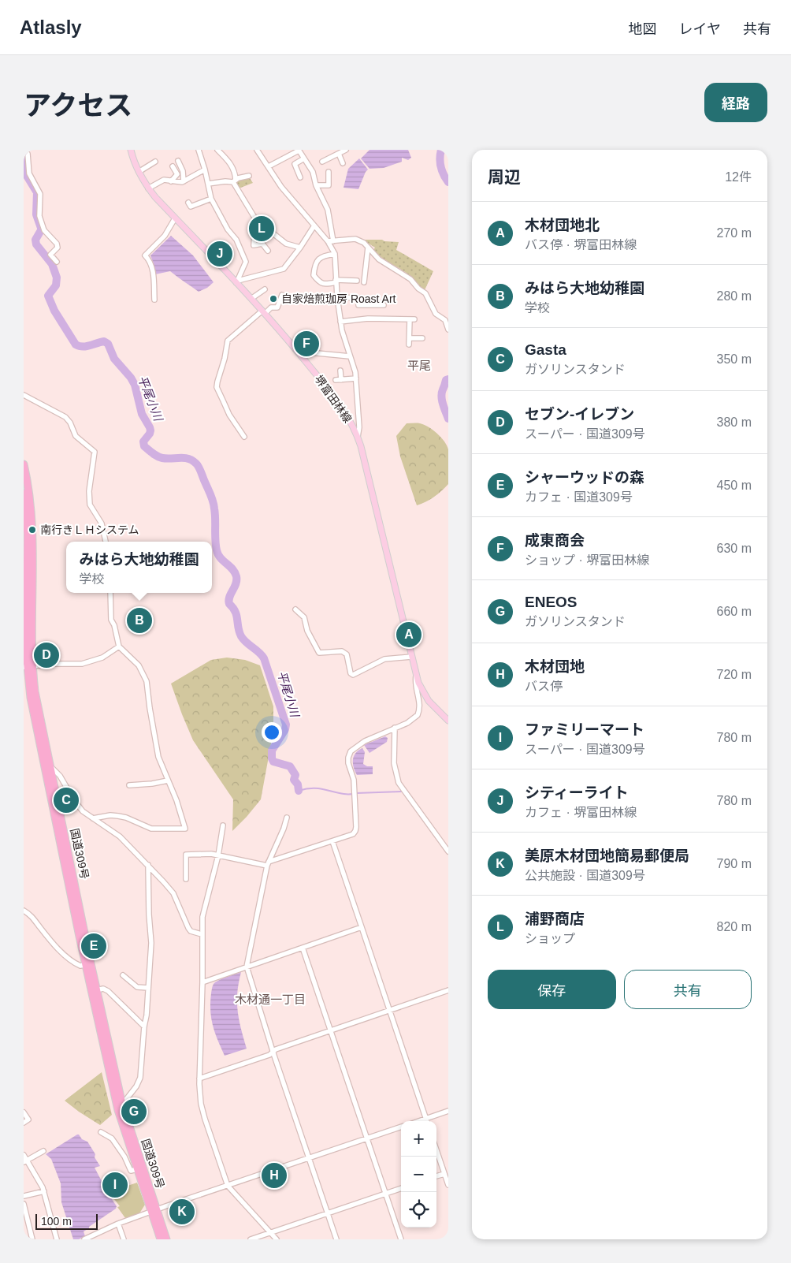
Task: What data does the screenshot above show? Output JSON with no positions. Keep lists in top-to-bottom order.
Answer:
{
  "streets": {
    "highway": ["国道309号"],
    "main road": ["堺富田林線"]
  },
  "districts": ["平尾", "木材通一丁目"],
  "water": ["平尾小川"],
  "places": ["自家焙煎珈房 Roast Art", "南行きＬＨシステム"],
  "scale_bar": "100 m",
  "page": {
    "header": "Atlasly",
    "nav": ["地図", "レイヤ", "共有"],
    "title": "アクセス",
    "buttons": [
      "経路",
      ["保存", "共有"]
    ],
    "heading": ["周辺", "12件"],
    "list": [
      {
        "mark": "A",
        "name": "木材団地北",
        "note": "バス停 · 堺富田林線",
        "value": "270 m"
      },
      {
        "mark": "B",
        "name": "みはら大地幼稚園",
        "note": "学校",
        "value": "280 m"
      },
      {
        "mark": "C",
        "name": "Gasta",
        "note": "ガソリンスタンド",
        "value": "350 m"
      },
      {
        "mark": "D",
        "name": "セブン-イレブン",
        "note": "スーパー · 国道309号",
        "value": "380 m"
      },
      {
        "mark": "E",
        "name": "シャーウッドの森",
        "note": "カフェ · 国道309号",
        "value": "450 m"
      },
      {
        "mark": "F",
        "name": "成東商会",
        "note": "ショップ · 堺富田林線",
        "value": "630 m"
      },
      {
        "mark": "G",
        "name": "ENEOS",
        "note": "ガソリンスタンド",
        "value": "660 m"
      },
      {
        "mark": "H",
        "name": "木材団地",
        "note": "バス停",
        "value": "720 m"
      },
      {
        "mark": "I",
        "name": "ファミリーマート",
        "note": "スーパー · 国道309号",
        "value": "780 m"
      },
      {
        "mark": "J",
        "name": "シティーライト",
        "note": "カフェ · 堺富田林線",
        "value": "780 m"
      },
      {
        "mark": "K",
        "name": "美原木材団地簡易郵便局",
        "note": "公共施設 · 国道309号",
        "value": "790 m"
      },
      {
        "mark": "L",
        "name": "浦野商店",
        "note": "ショップ",
        "value": "820 m"
      }
    ],
    "pins": [
      "L",
      "J",
      "F",
      "B",
      "A",
      "D",
      "C",
      "E",
      "G",
      "H",
      "I",
      "K"
    ],
    "popup": ["みはら大地幼稚園", "学校"],
    "map_buttons": ["+", "−"],
    "scale": "100 m"
  }
}
